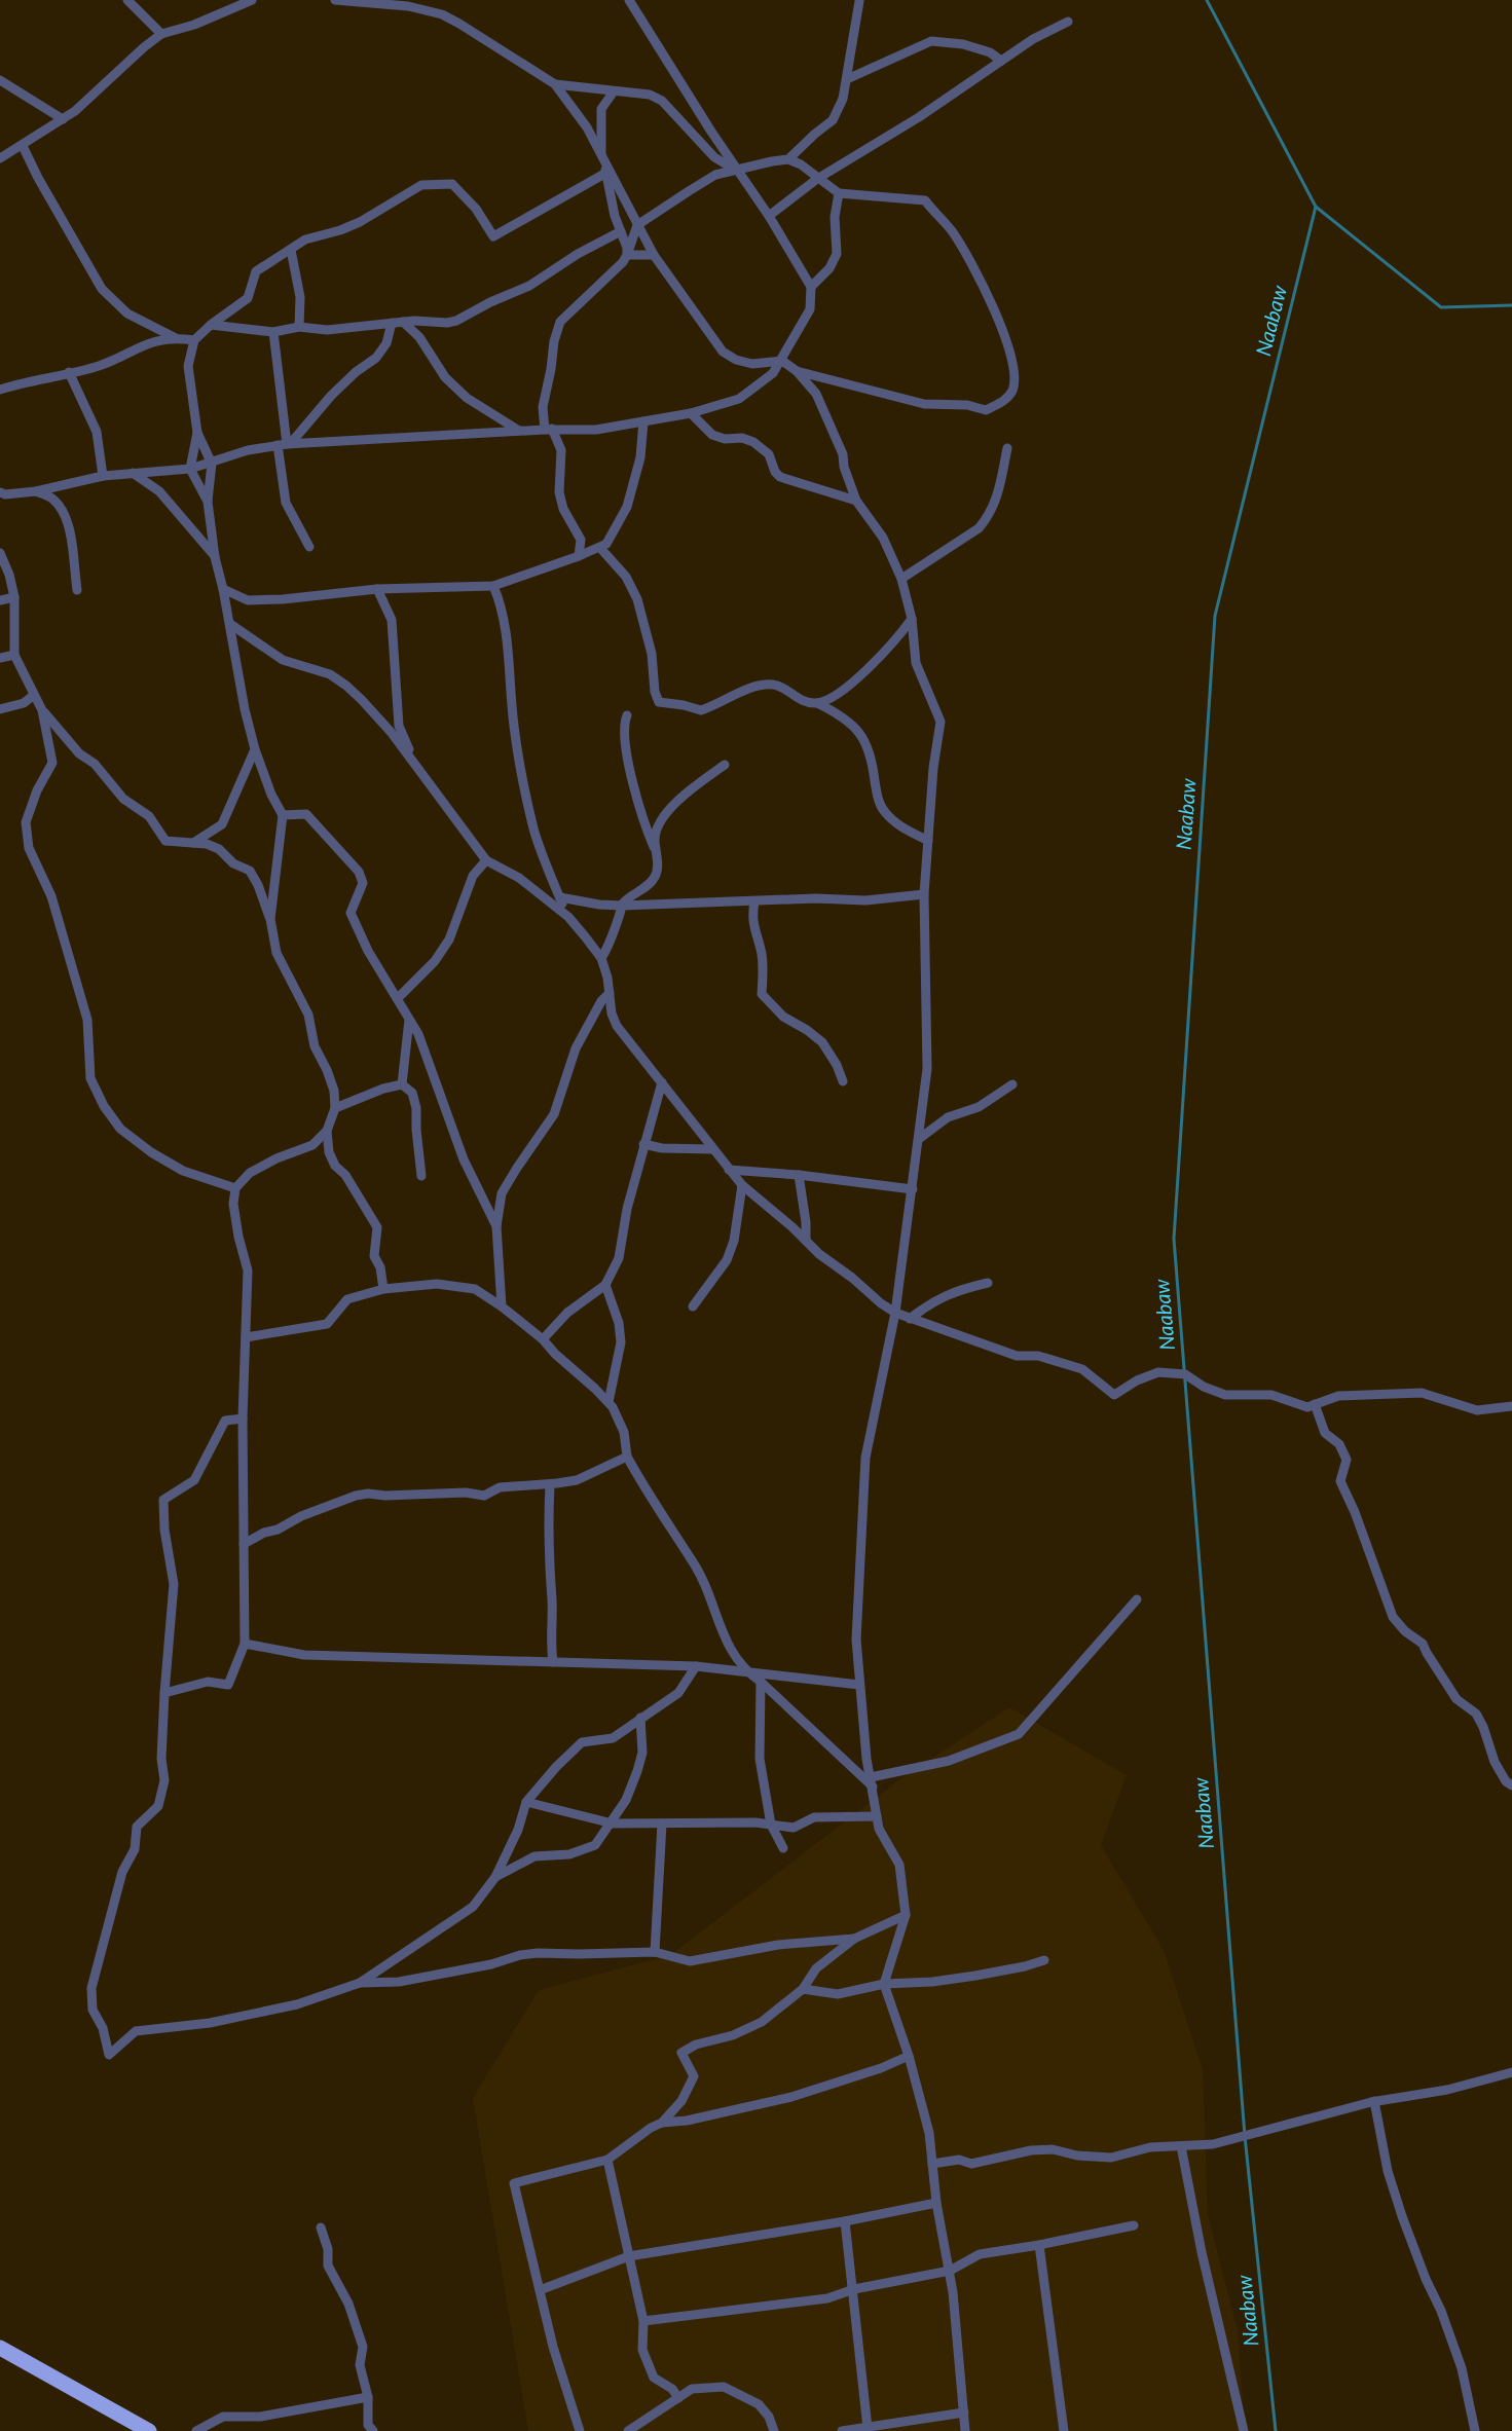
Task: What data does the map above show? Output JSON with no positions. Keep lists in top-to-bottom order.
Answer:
{
  "water": ["Naabaw"]
}
